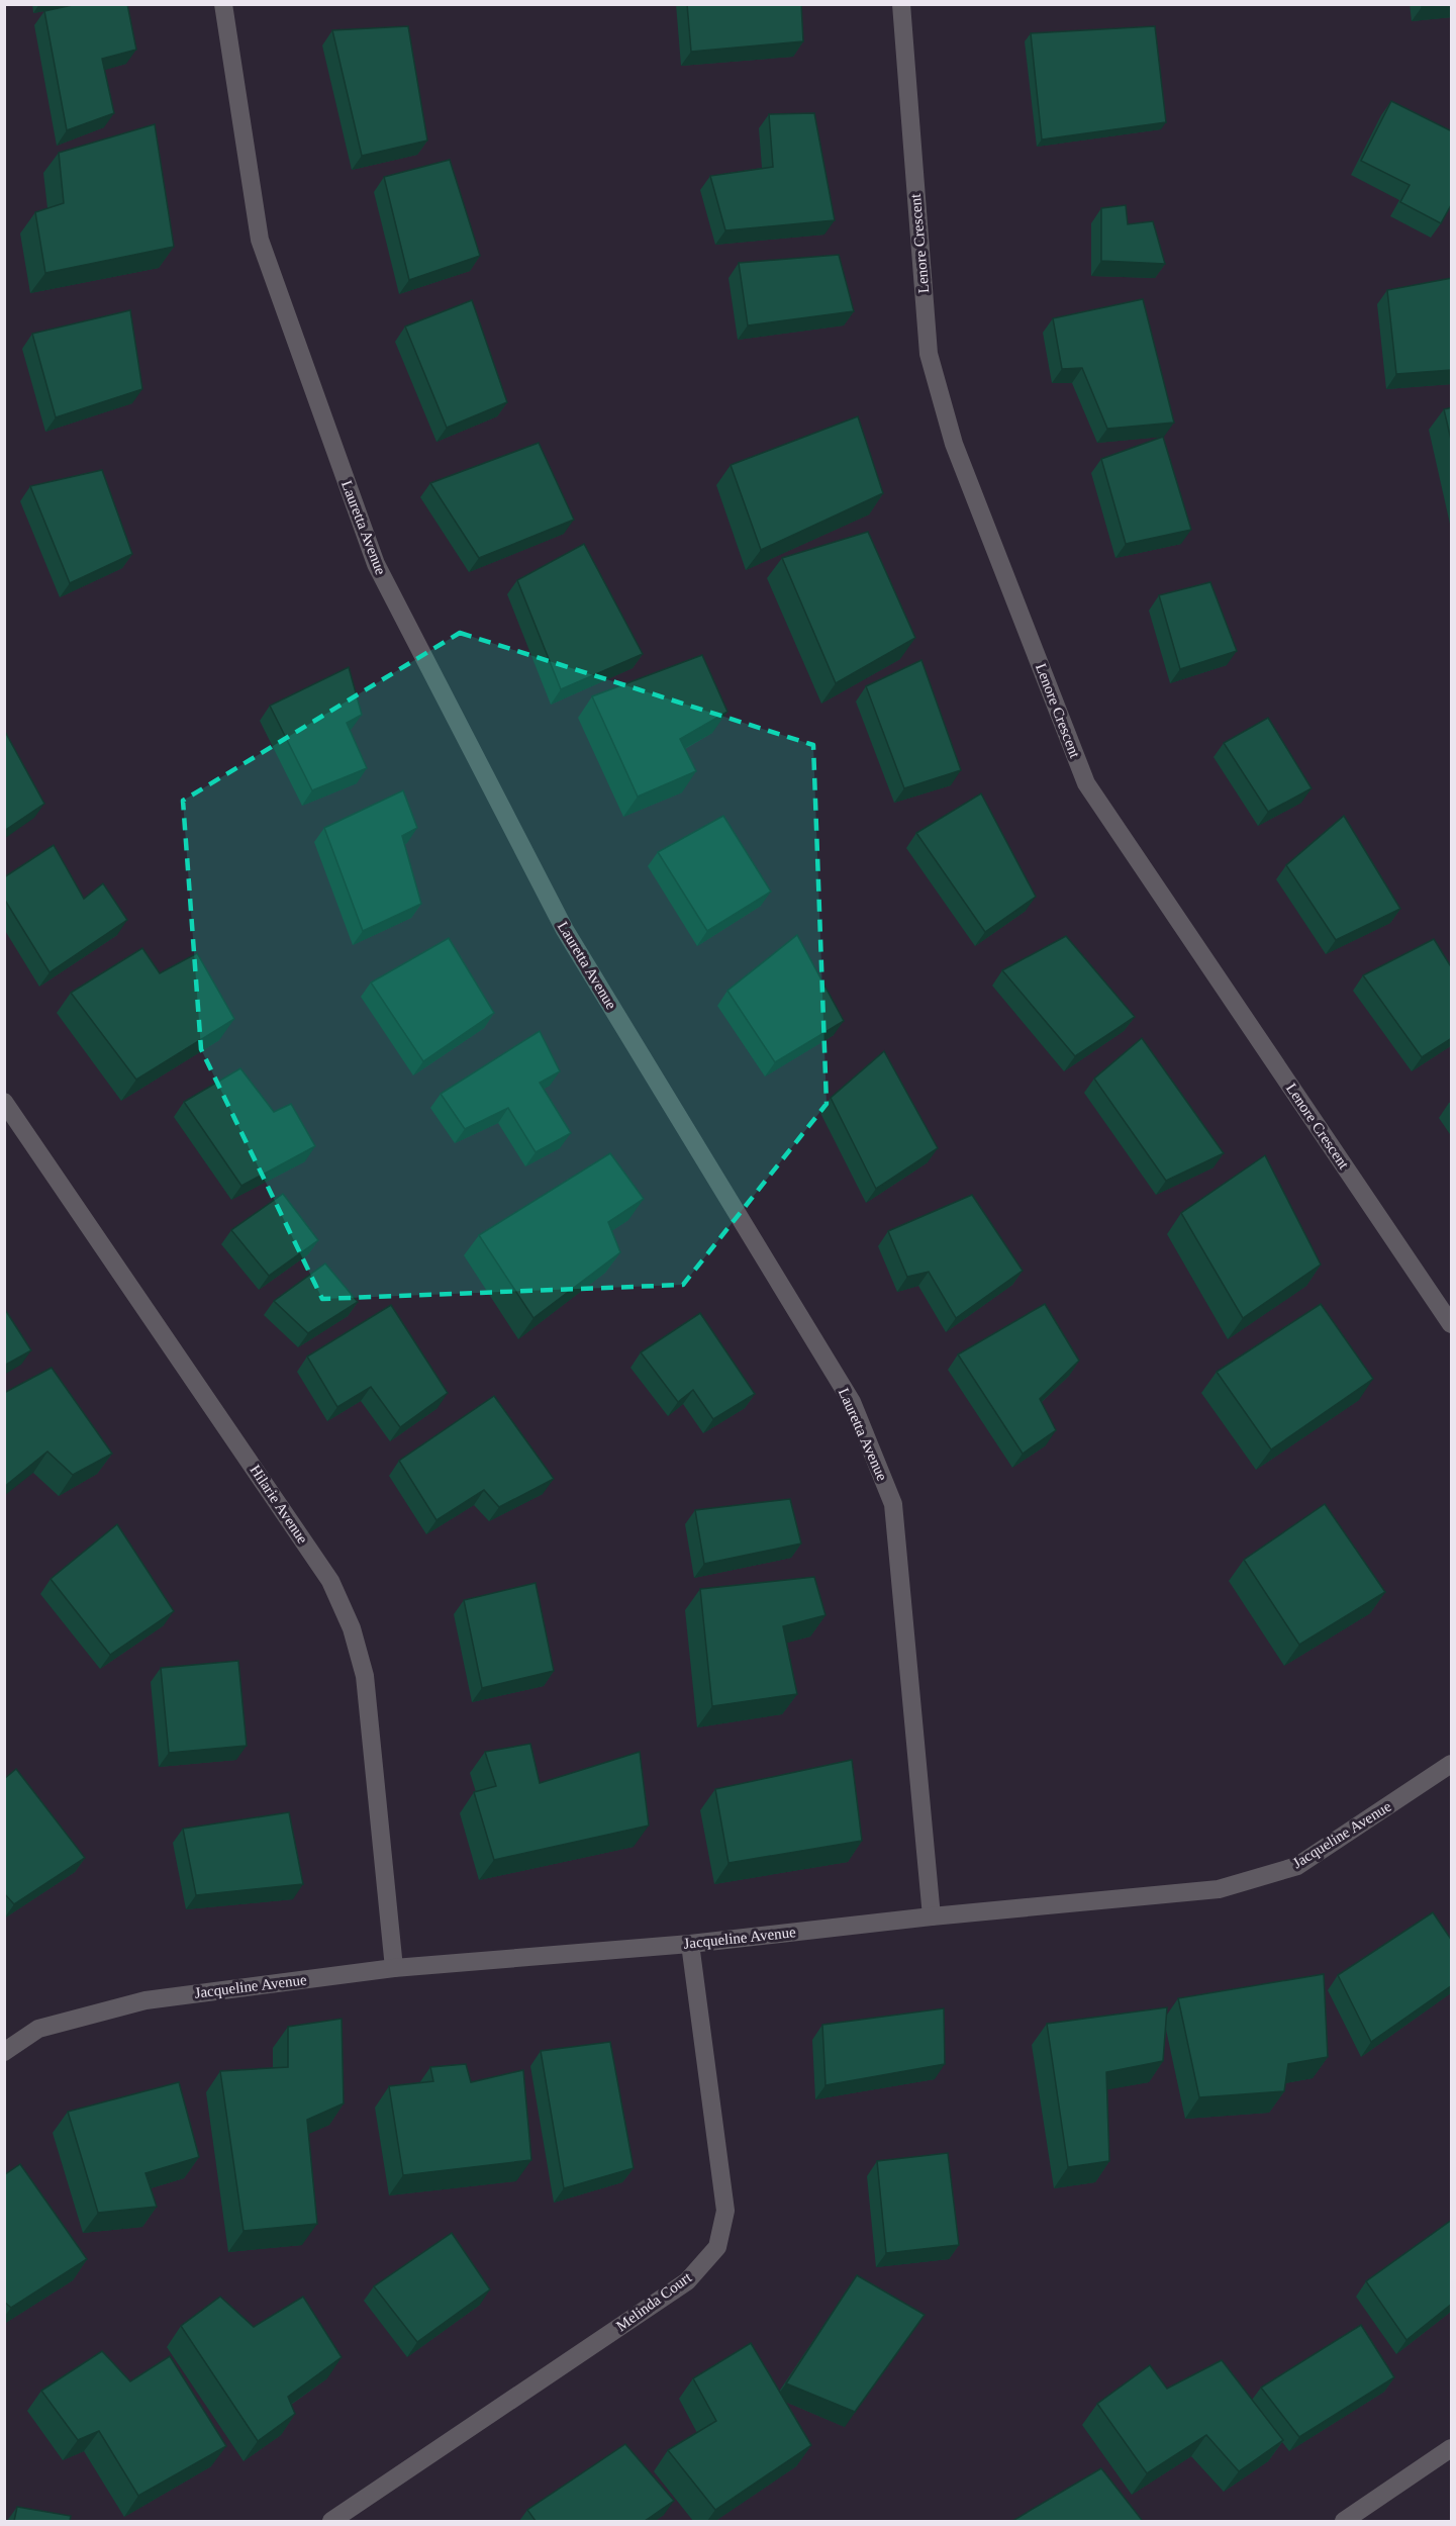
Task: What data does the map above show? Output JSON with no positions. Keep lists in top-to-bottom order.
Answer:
{
  "streets": {
    "street": [
      "Lenore Crescent",
      "Lauretta Avenue",
      "Hilarie Avenue",
      "Jacqueline Avenue",
      "Melinda Court"
    ]
  },
  "crossings": [
    ["Lauretta Avenue", "Jacqueline Avenue"],
    ["Hilarie Avenue", "Jacqueline Avenue"],
    ["Jacqueline Avenue", "Melinda Court"]
  ]
}
